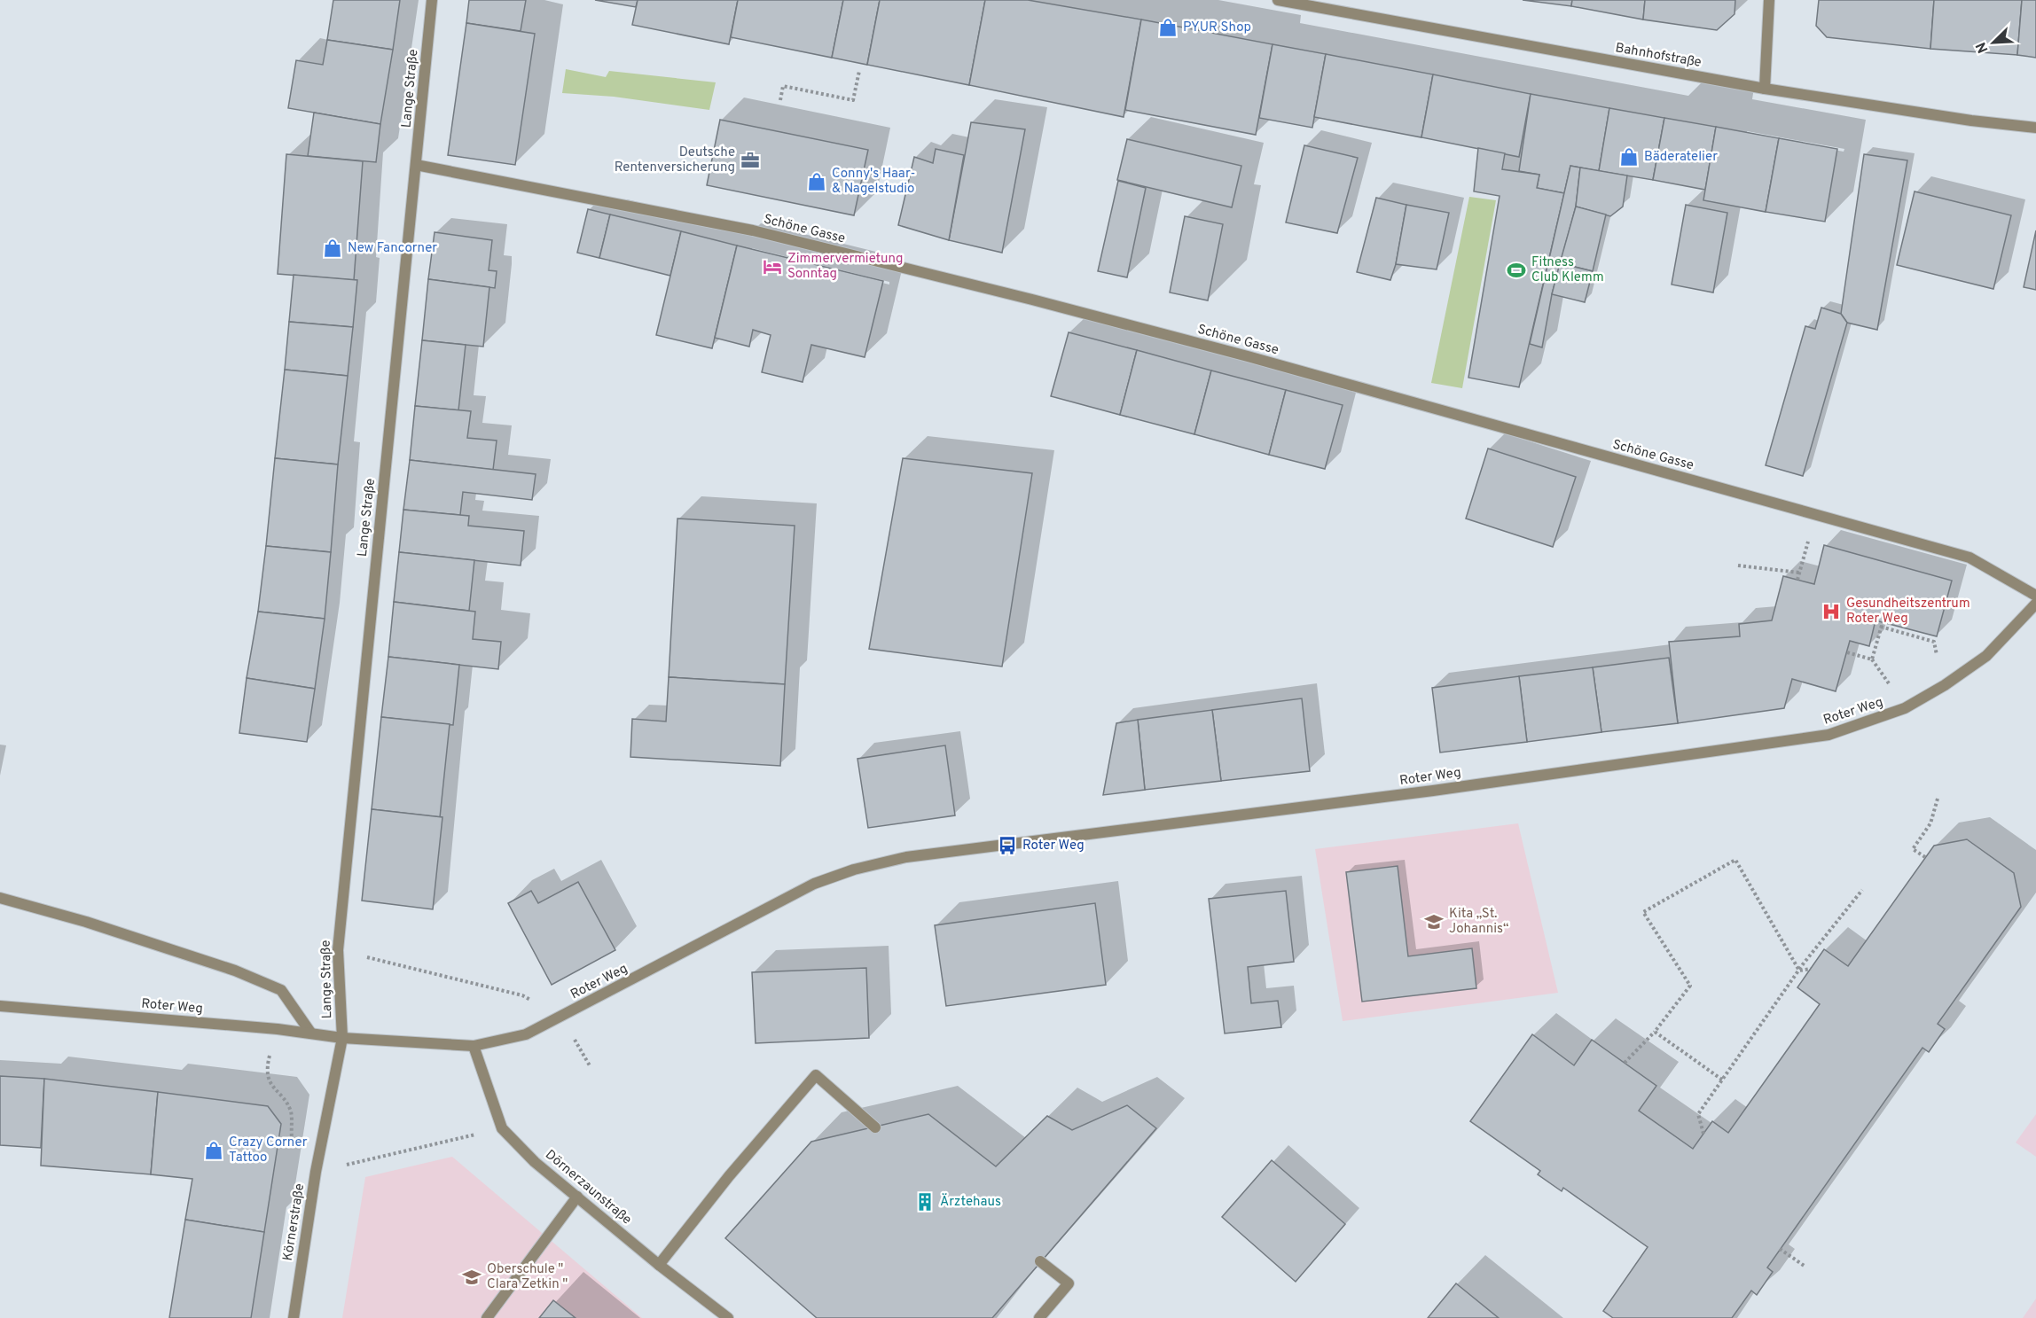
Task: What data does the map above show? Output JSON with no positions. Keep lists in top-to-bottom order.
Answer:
{
  "streets": {
    "street": [
      "Bahnhofstraße",
      "Lange Straße",
      "Schöne Gasse",
      "Roter Weg",
      "Dörnerzaunstraße",
      "Körnerstraße"
    ]
  },
  "crossings": [
    ["Lange Straße", "Schöne Gasse"],
    ["Lange Straße", "Roter Weg"],
    ["Lange Straße", "Körnerstraße"],
    ["Roter Weg", "Dörnerzaunstraße"],
    ["Roter Weg", "Körnerstraße"]
  ],
  "places": {
    "shop": [
      "PYUR Shop",
      "Bäderatelier",
      "Conny's Haar- & Nagelstudio",
      "New Fancorner",
      "Crazy Corner Tattoo"
    ],
    "office": ["Deutsche Rentenversicherung"],
    "hotel": ["Zimmervermietung Sonntag"],
    "sports": ["Fitness Club Klemm"],
    "hospital": ["Gesundheitszentrum Roter Weg"],
    "bus stop": ["Roter Weg"],
    "school or university": ["Kita „St. Johannis“", "Oberschule \" Clara Zetkin \""],
    "building": ["Ärztehaus"]
  },
  "north": "bottom left"
}
